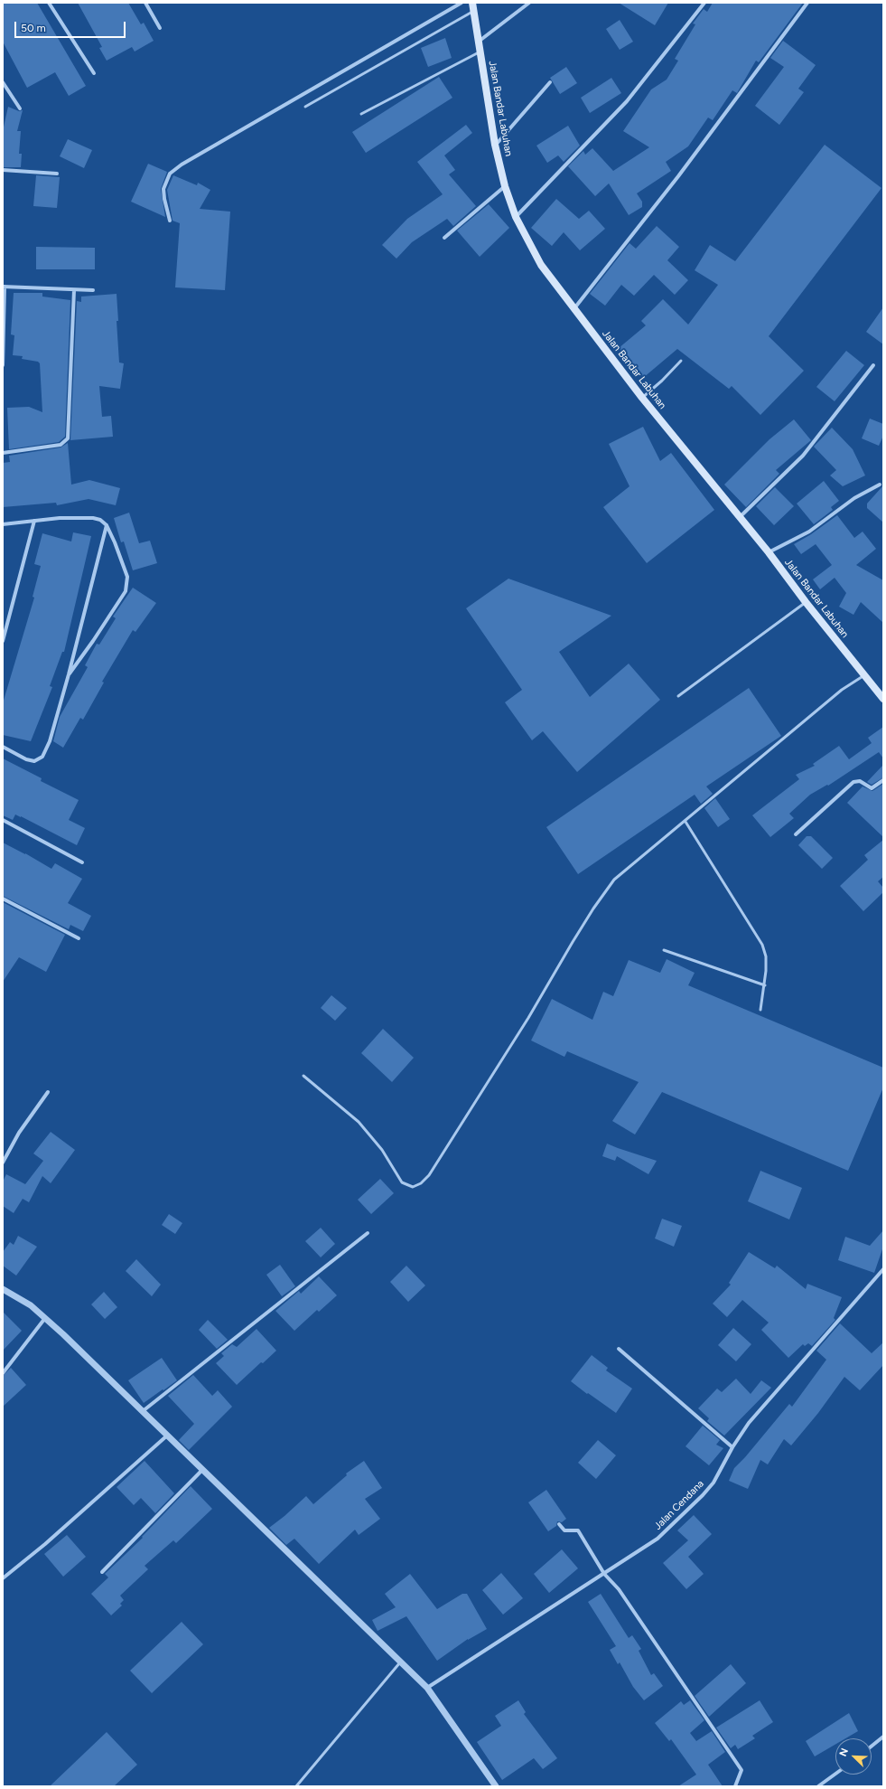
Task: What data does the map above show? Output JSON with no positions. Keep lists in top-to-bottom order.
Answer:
{
  "streets": {
    "main road": ["Jalan Bandar Labuhan"],
    "street": ["Jalan Cendana"]
  },
  "scale_bar": "50 m",
  "north": "top left"
}
